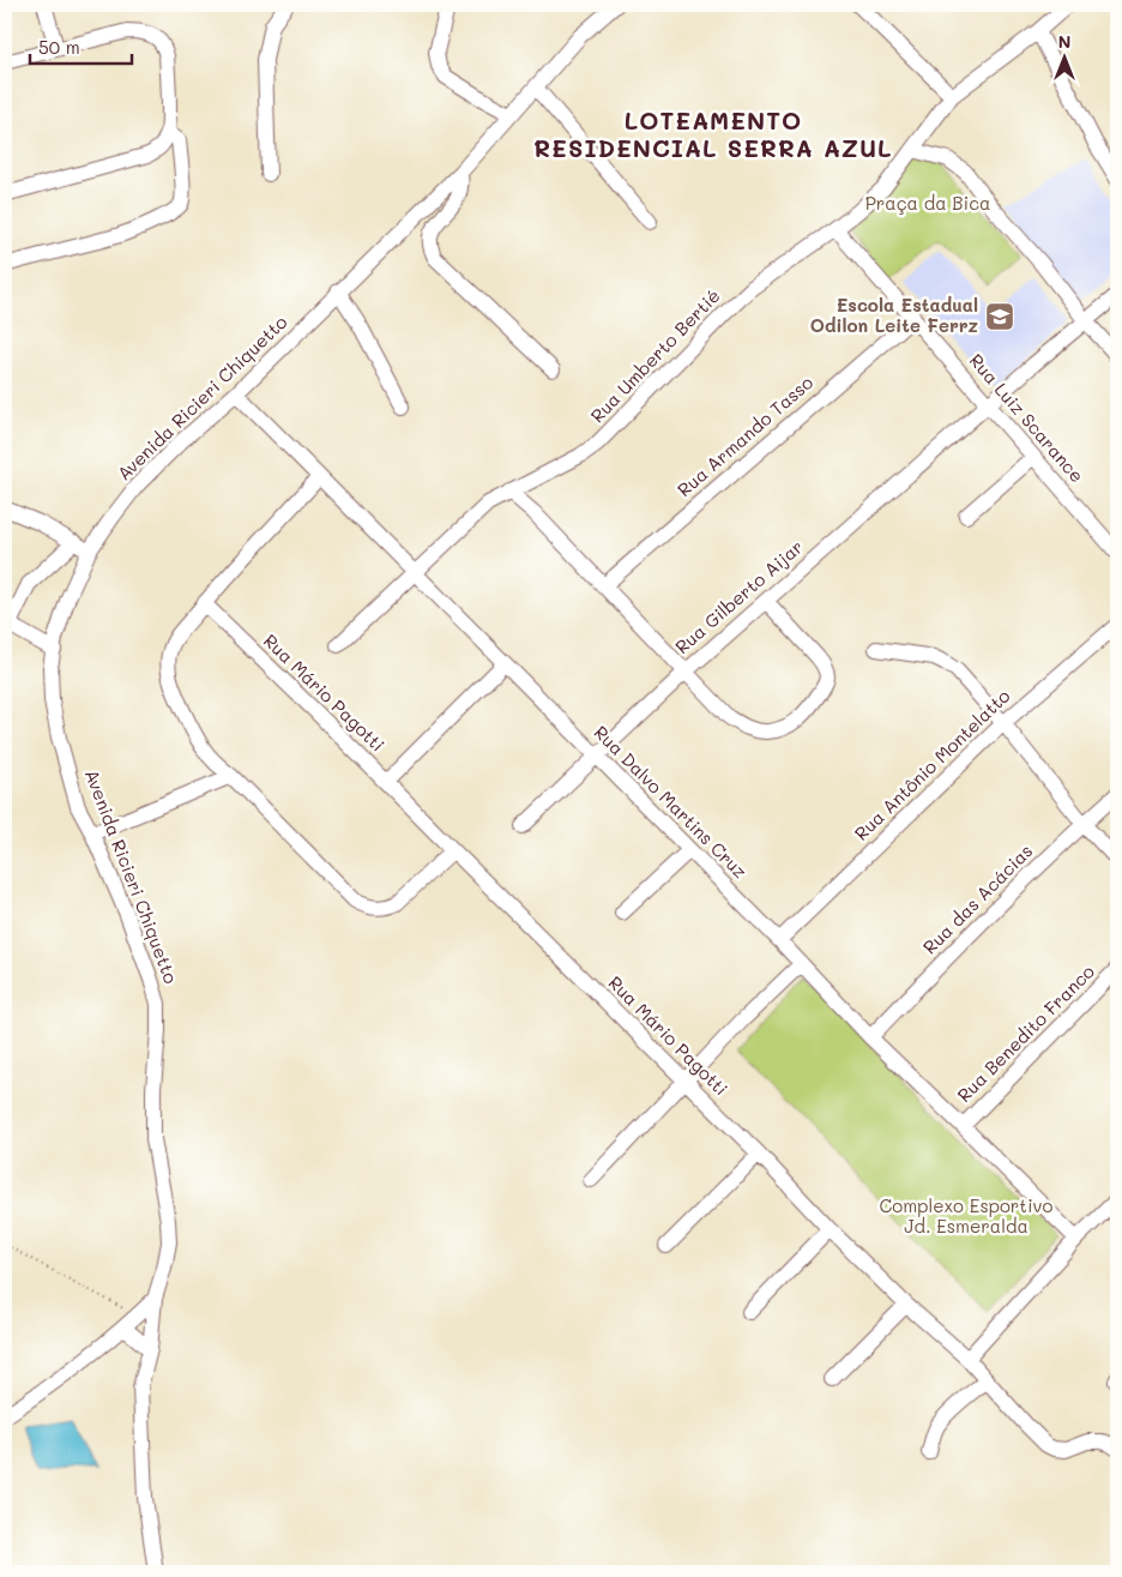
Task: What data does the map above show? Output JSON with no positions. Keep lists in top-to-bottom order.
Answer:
{
  "streets": {
    "street": [
      "Rua Umberto Bertié",
      "Avenida Ricieri Chiquetto",
      "Rua Luiz Scarance",
      "Rua Armando Tasso",
      "Rua Gilberto Aijar",
      "Rua Mário Pagotti",
      "Rua Antônio Montelatto",
      "Rua Dalvo Martins Cruz",
      "Rua das Acácias",
      "Rua Benedito Franco"
    ]
  },
  "crossings": [
    ["Rua Umberto Bertié", "Rua Luiz Scarance"],
    ["Rua Umberto Bertié", "Rua Dalvo Martins Cruz"],
    ["Avenida Ricieri Chiquetto", "Rua Dalvo Martins Cruz"],
    ["Rua Luiz Scarance", "Rua Armando Tasso"],
    ["Rua Luiz Scarance", "Rua Gilberto Aijar"],
    ["Rua Gilberto Aijar", "Rua Dalvo Martins Cruz"],
    ["Rua Antônio Montelatto", "Rua Dalvo Martins Cruz"],
    ["Rua Dalvo Martins Cruz", "Rua das Acácias"],
    ["Rua Dalvo Martins Cruz", "Rua Benedito Franco"]
  ],
  "districts": ["LOTEAMENTO RESIDENCIAL SERRA AZUL"],
  "parks": ["Praça da Bica", "Complexo Esportivo Jd. Esmeralda"],
  "places": {
    "school or university": ["Escola Estadual Odilon Leite Ferrz"]
  },
  "scale_bar": "50 m",
  "north": "top"
}
